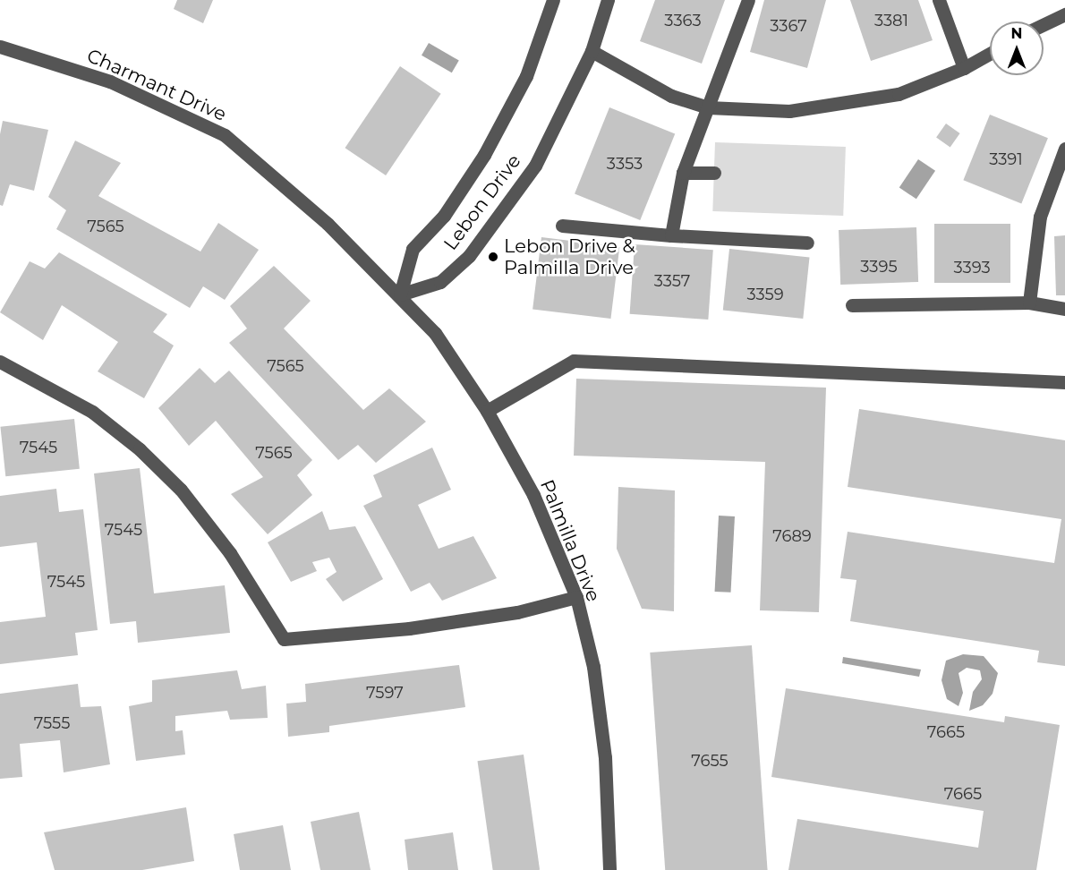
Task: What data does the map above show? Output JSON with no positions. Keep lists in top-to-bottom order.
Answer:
{
  "streets": {
    "street": ["Charmant Drive", "Lebon Drive", "Palmilla Drive"]
  },
  "crossings": [
    ["Charmant Drive", "Lebon Drive"],
    ["Charmant Drive", "Palmilla Drive"],
    ["Lebon Drive", "Palmilla Drive"]
  ],
  "places": ["Lebon Drive & Palmilla Drive"],
  "house_numbers": [
    "3363",
    "3381",
    "3367",
    "3391",
    "3353",
    "7565",
    "3395",
    "3393",
    "3357",
    "3359",
    "7565",
    "7545",
    "7565",
    "7545",
    "7689",
    "7545",
    "7597",
    "7555",
    "7665",
    "7655",
    "7665"
  ],
  "north": "top"
}
